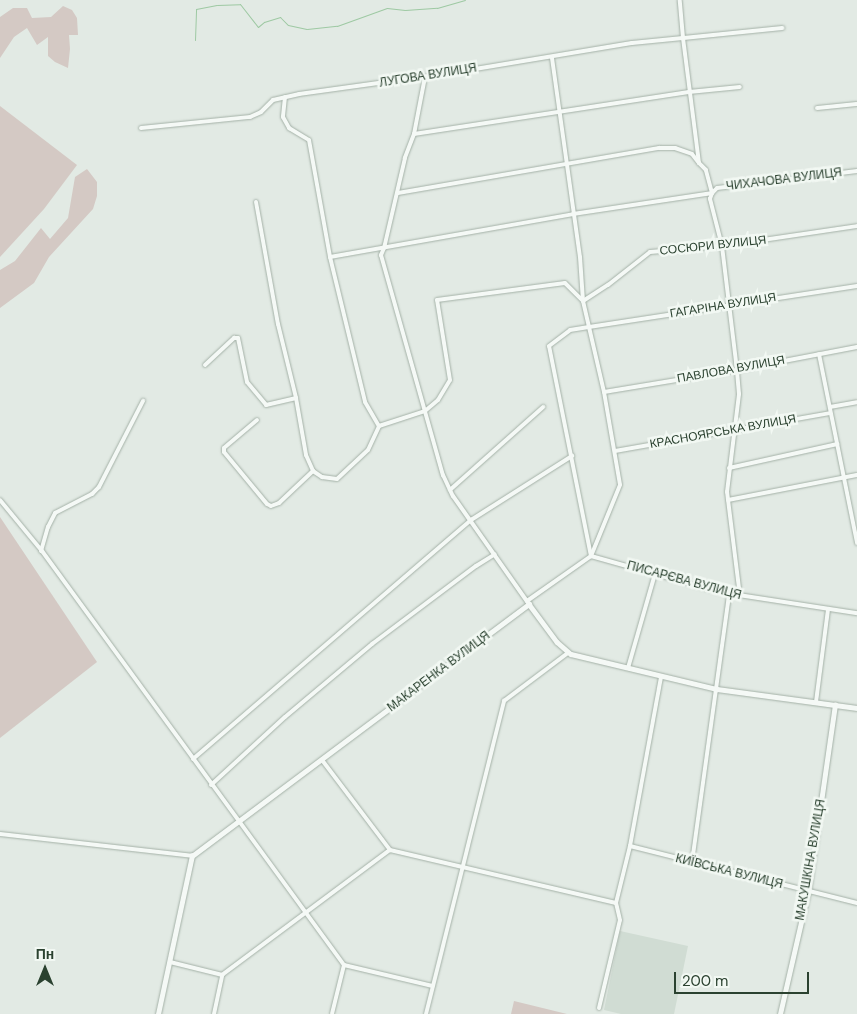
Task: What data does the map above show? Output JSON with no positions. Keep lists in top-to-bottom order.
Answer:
{
  "streets": {
    "street": [
      "ЛУГОВА ВУЛИЦЯ",
      "ЧИХАЧОВА ВУЛИЦЯ",
      "СОСЮРИ ВУЛИЦЯ",
      "ГАГАРІНА ВУЛИЦЯ",
      "ПАВЛОВА ВУЛИЦЯ",
      "КРАСНОЯРСЬКА ВУЛИЦЯ",
      "ПИСАРЄВА ВУЛИЦЯ",
      "МАКАРЕНКА ВУЛИЦЯ",
      "МАКУШКІНА ВУЛИЦЯ",
      "КИЇВСЬКА ВУЛИЦЯ"
    ]
  },
  "crossings": [
    ["МАКУШКІНА ВУЛИЦЯ", "КИЇВСЬКА ВУЛИЦЯ"]
  ],
  "scale_bar": "200 m",
  "north": "top"
}
